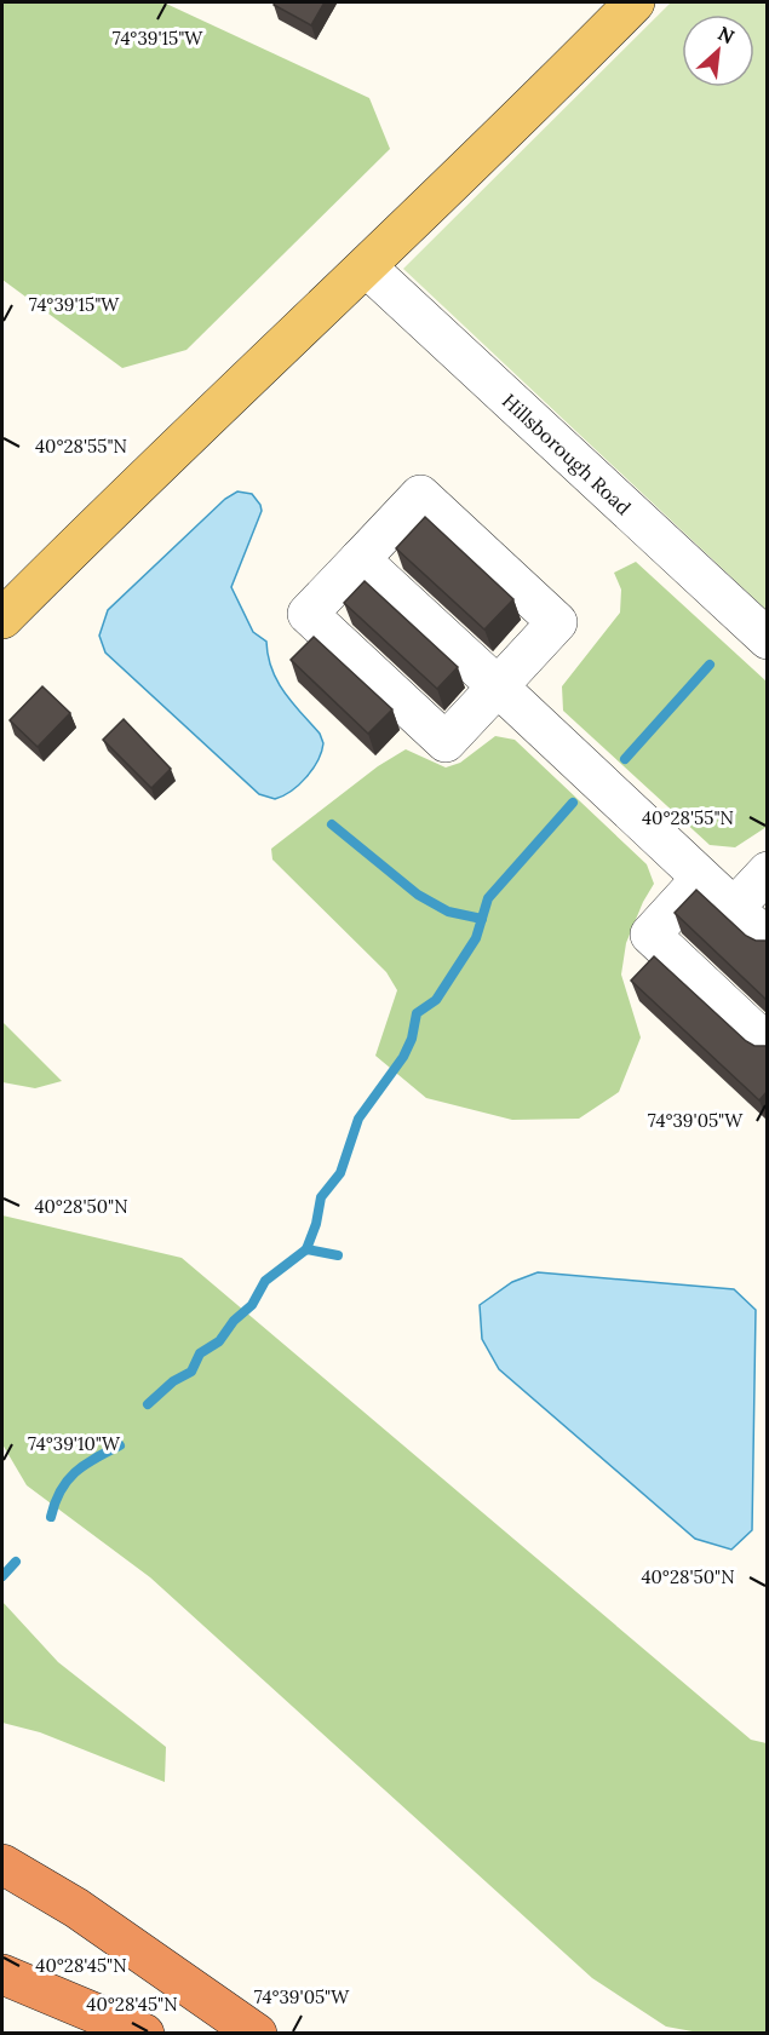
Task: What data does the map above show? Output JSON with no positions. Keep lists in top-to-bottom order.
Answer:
{
  "streets": {
    "street": ["Hillsborough Road"]
  },
  "north": "top right",
  "coordinates": [
    "74°39'15\"W",
    "40°28'55\"N",
    "74°39'05\"W",
    "40°28'50\"N",
    "74°39'10\"W",
    "40°28'45\"N"
  ]
}
